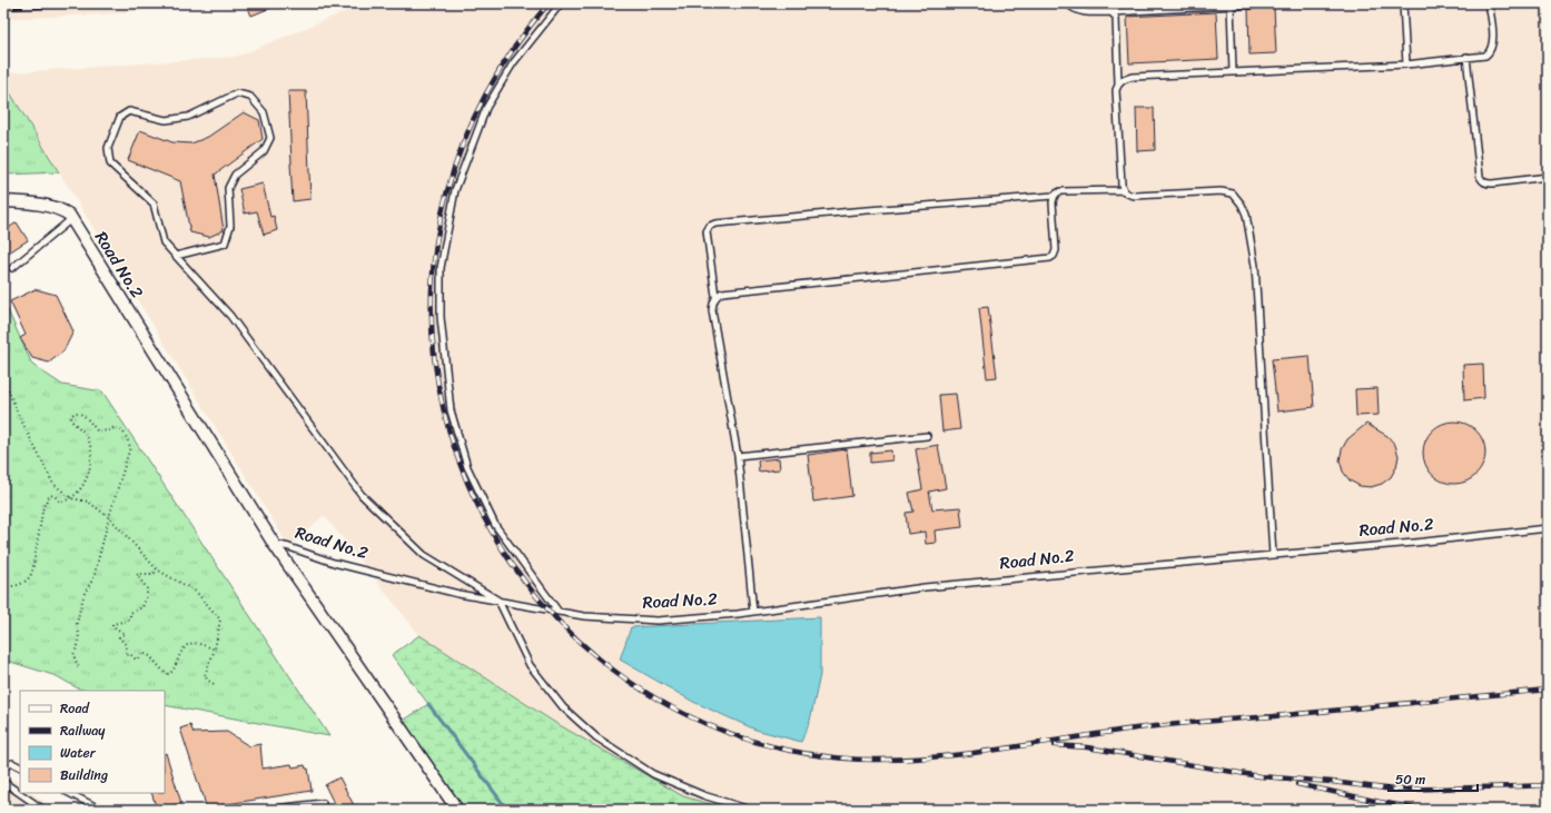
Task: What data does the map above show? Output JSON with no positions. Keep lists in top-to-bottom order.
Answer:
{
  "streets": {
    "street": ["Road No.2"]
  },
  "legend": [
    "Road",
    "Railway",
    "Water",
    "Building"
  ],
  "scale_bar": "50 m"
}
